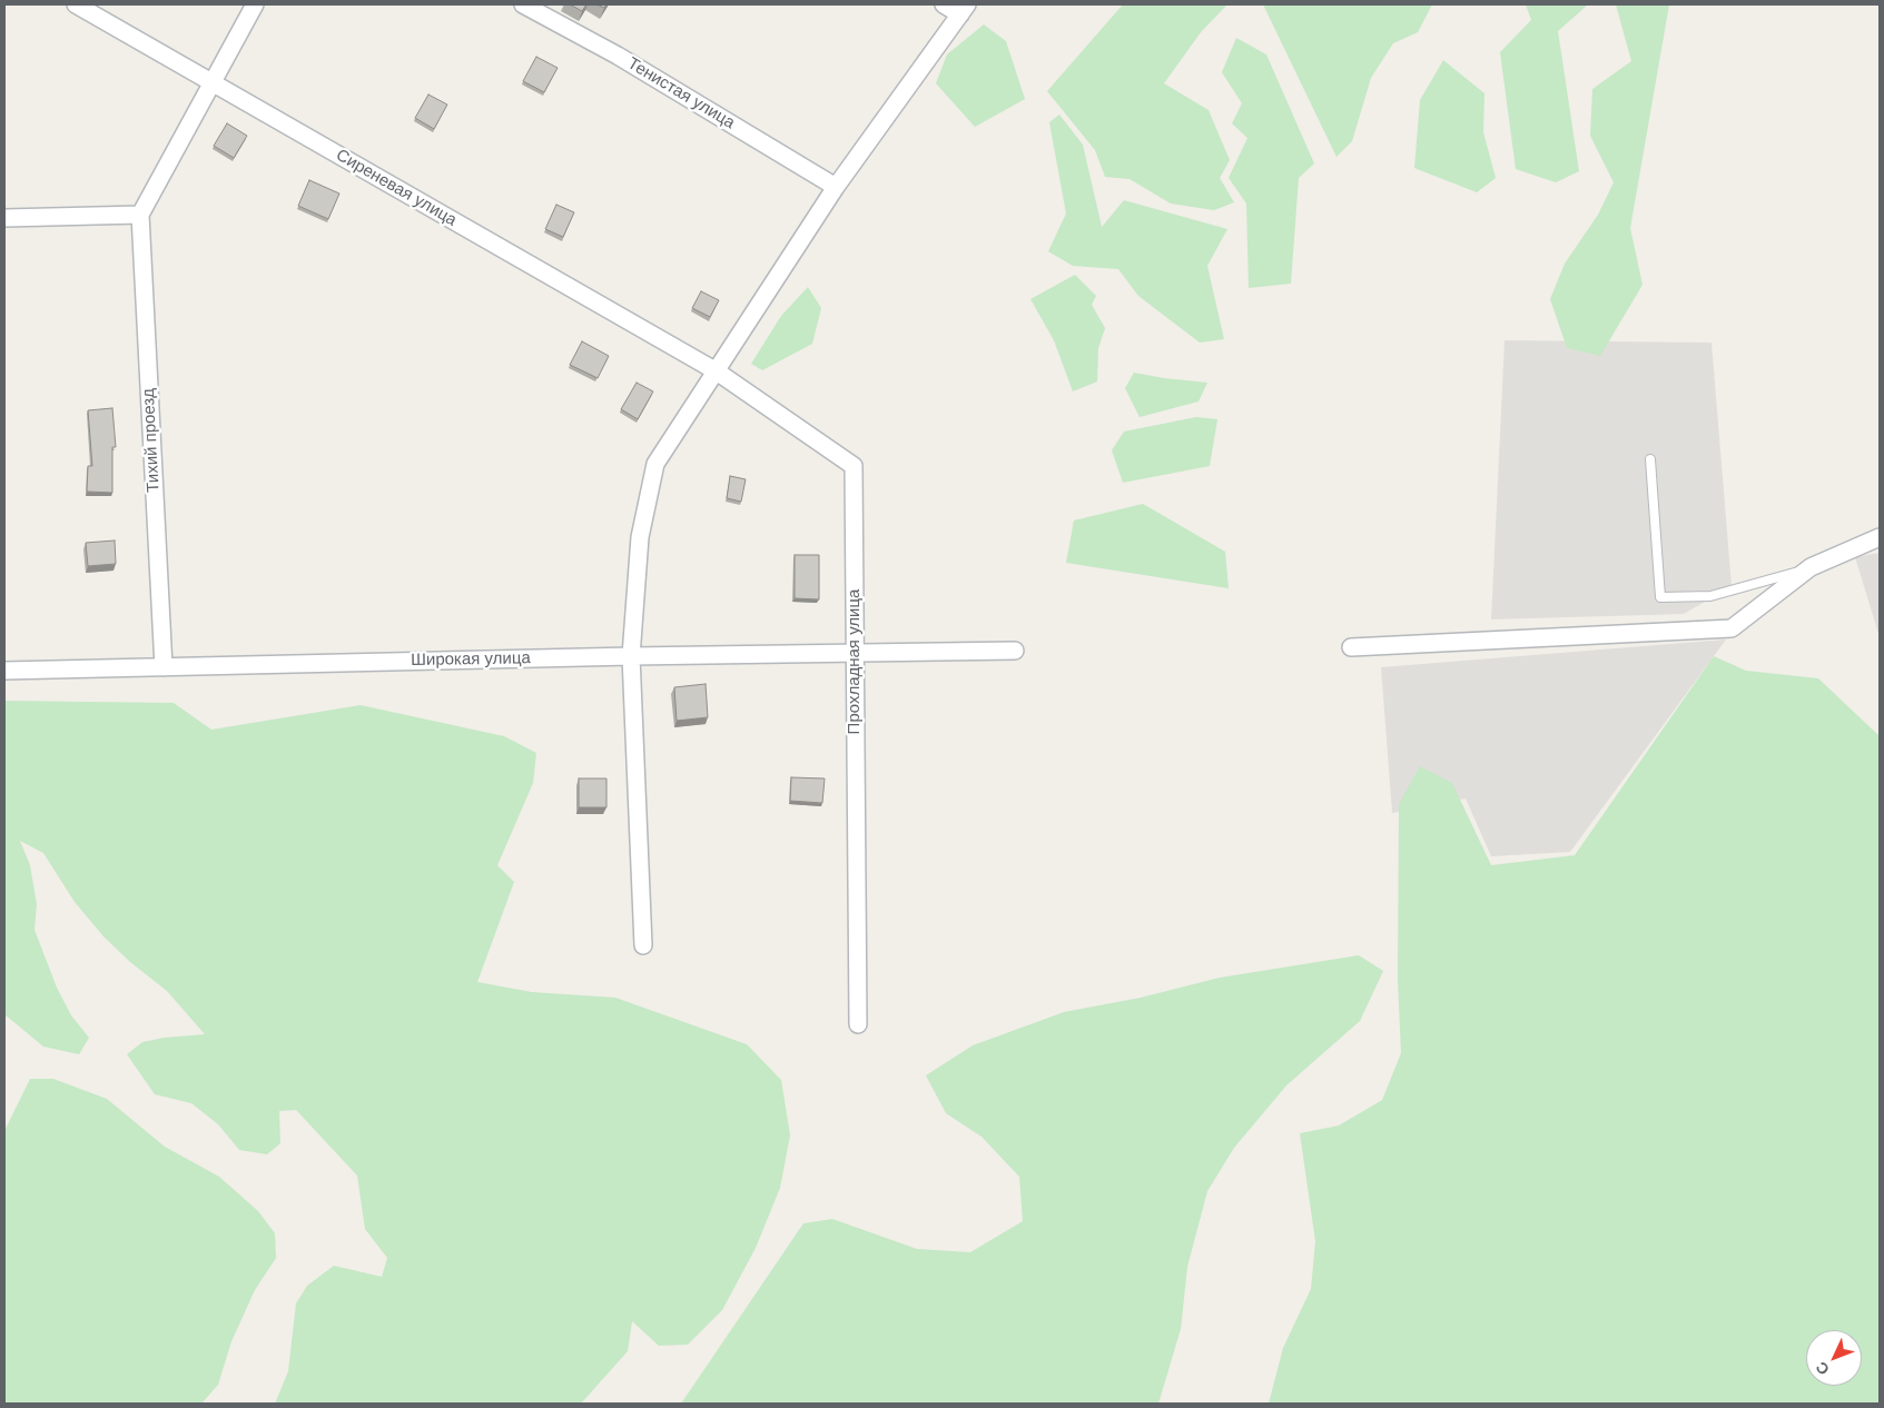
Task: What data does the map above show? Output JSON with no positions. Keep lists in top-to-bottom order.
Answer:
{
  "streets": {
    "street": [
      "Тенистая улица",
      "Сиреневая улица",
      "Тихий проезд",
      "Широкая улица",
      "Прохладная улица"
    ]
  },
  "crossings": [
    ["Сиреневая улица", "Прохладная улица"],
    ["Тихий проезд", "Широкая улица"],
    ["Широкая улица", "Прохладная улица"]
  ],
  "north": "bottom left"
}
